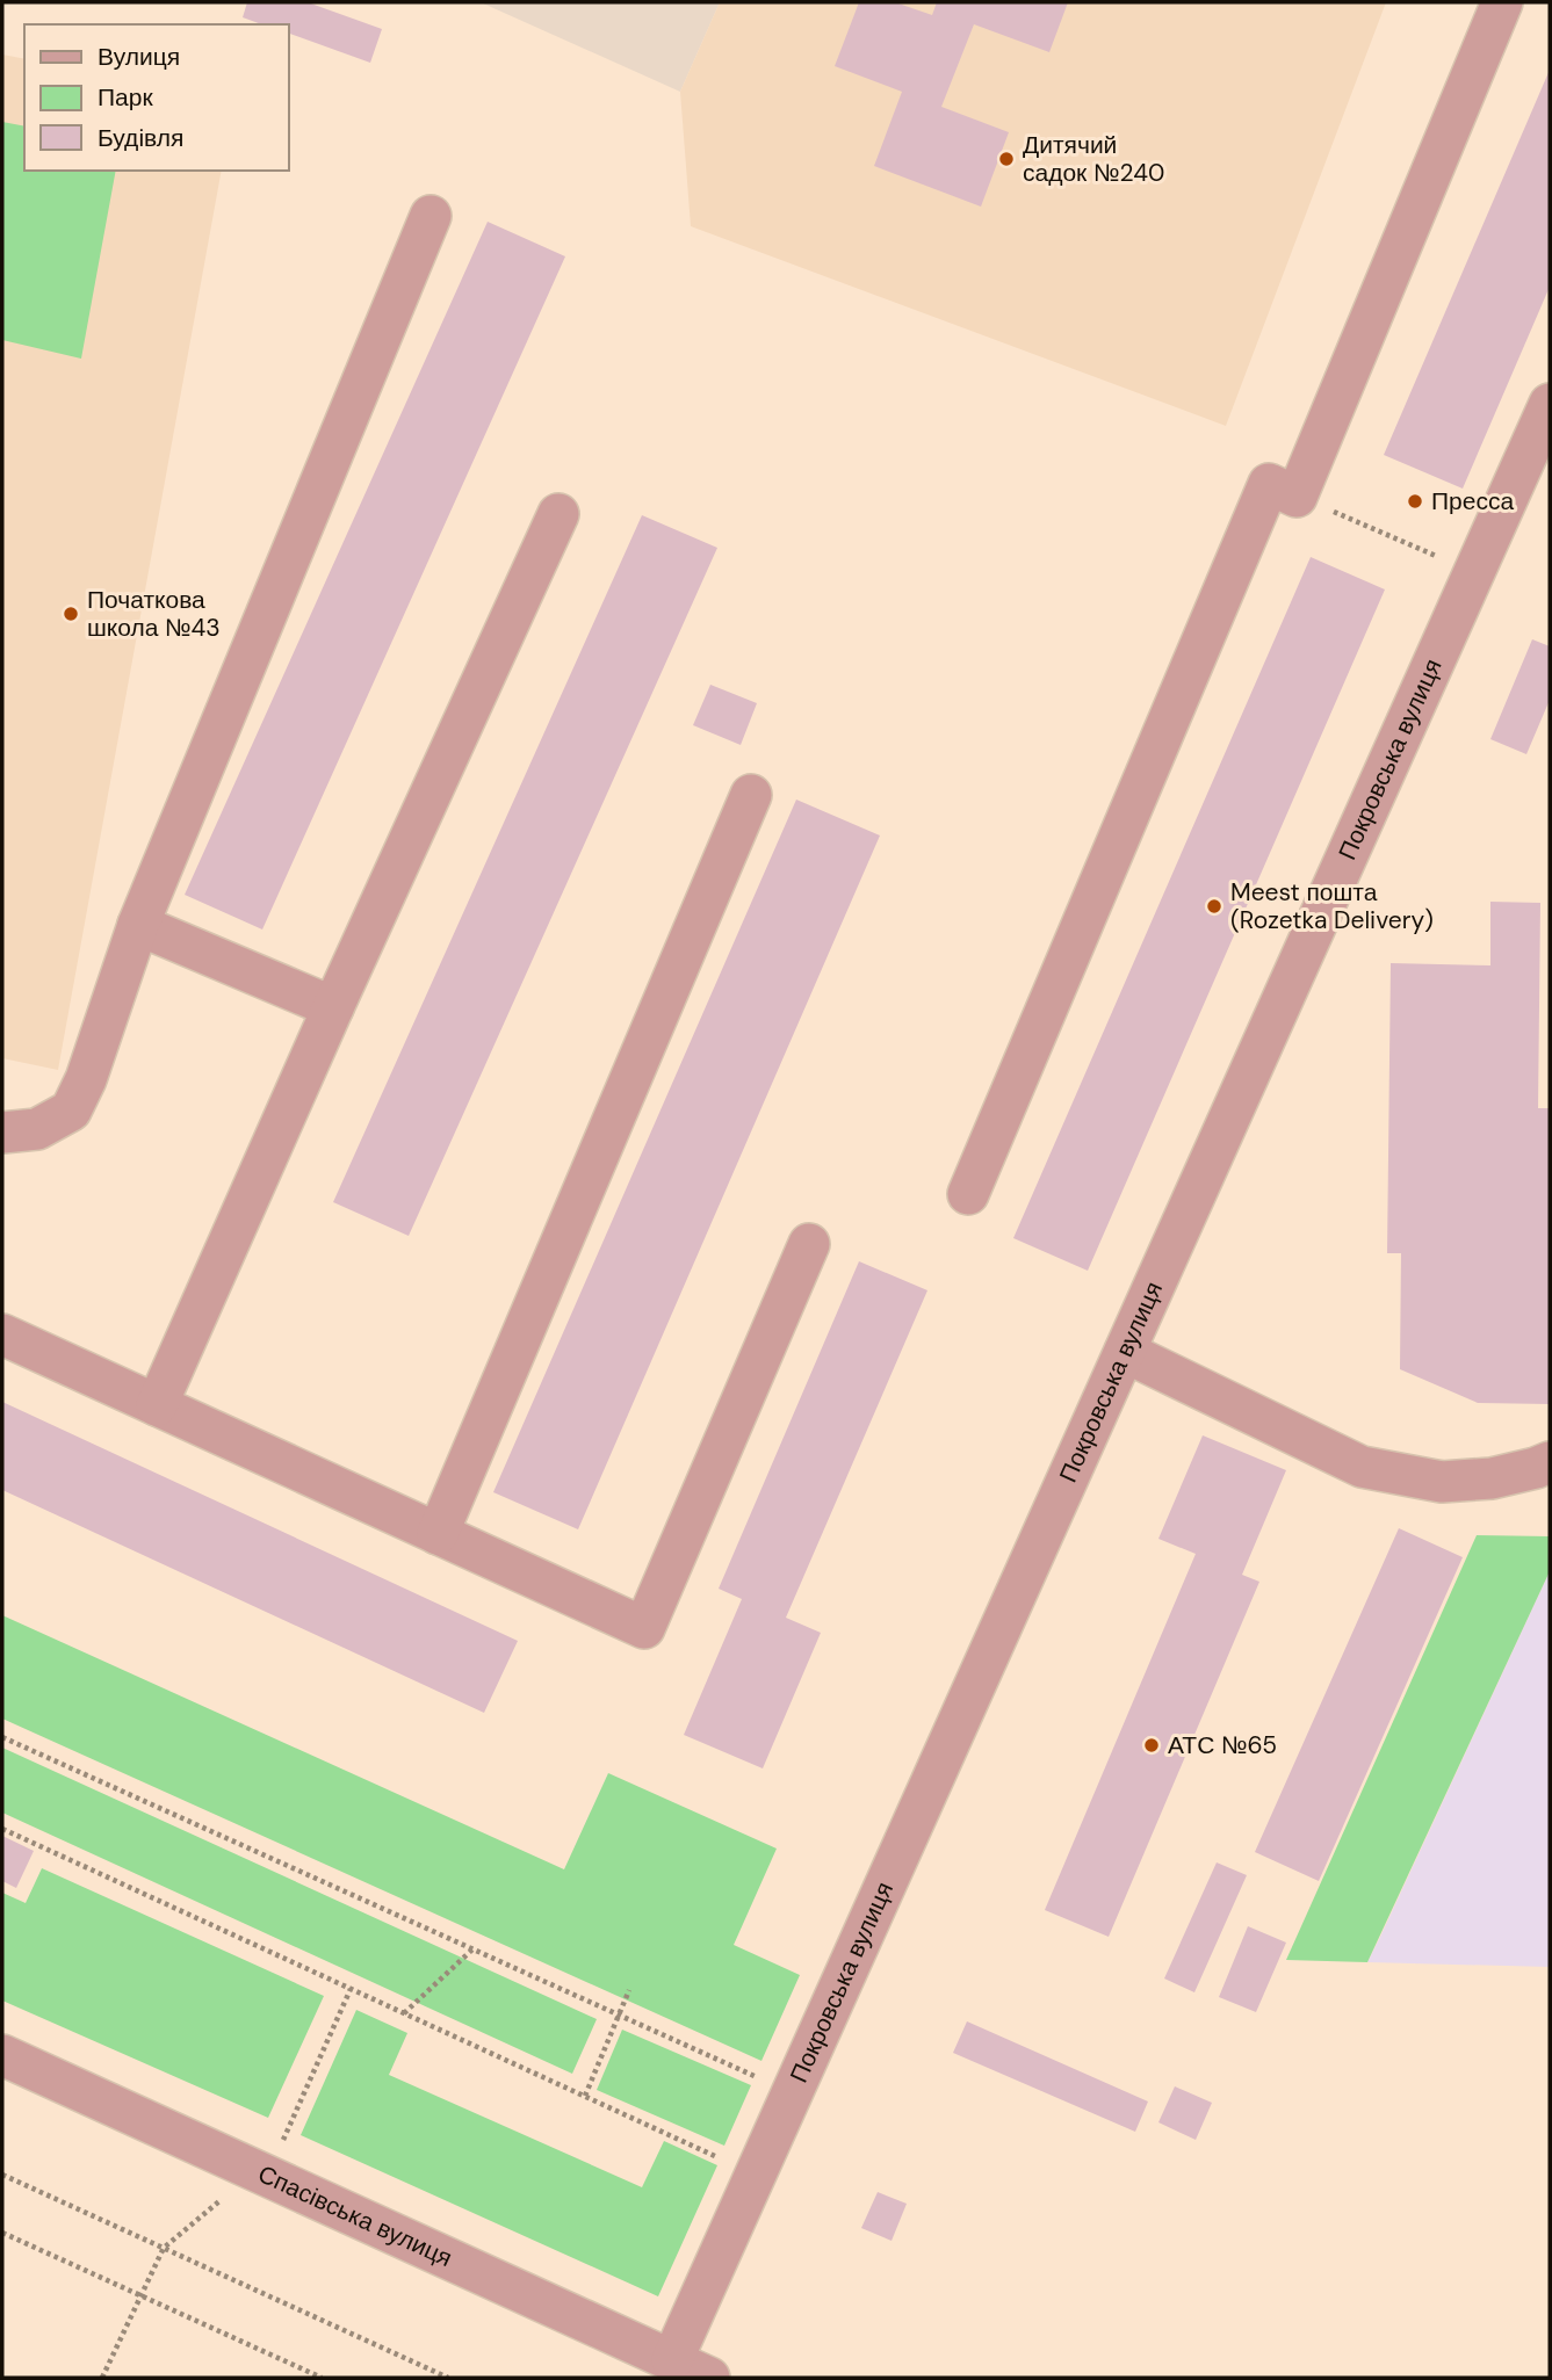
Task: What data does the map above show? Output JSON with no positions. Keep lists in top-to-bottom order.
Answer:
{
  "streets": {
    "street": ["Покровська вулиця", "Спасівська вулиця"]
  },
  "crossings": [
    ["Покровська вулиця", "Спасівська вулиця"]
  ],
  "places": [
    "Дитячий садок №240",
    "Пресса",
    "Початкова школа №43",
    "Meest пошта (Rozetka Delivery)",
    "АТС №65"
  ],
  "legend": ["Вулиця", "Парк", "Будівля"]
}
